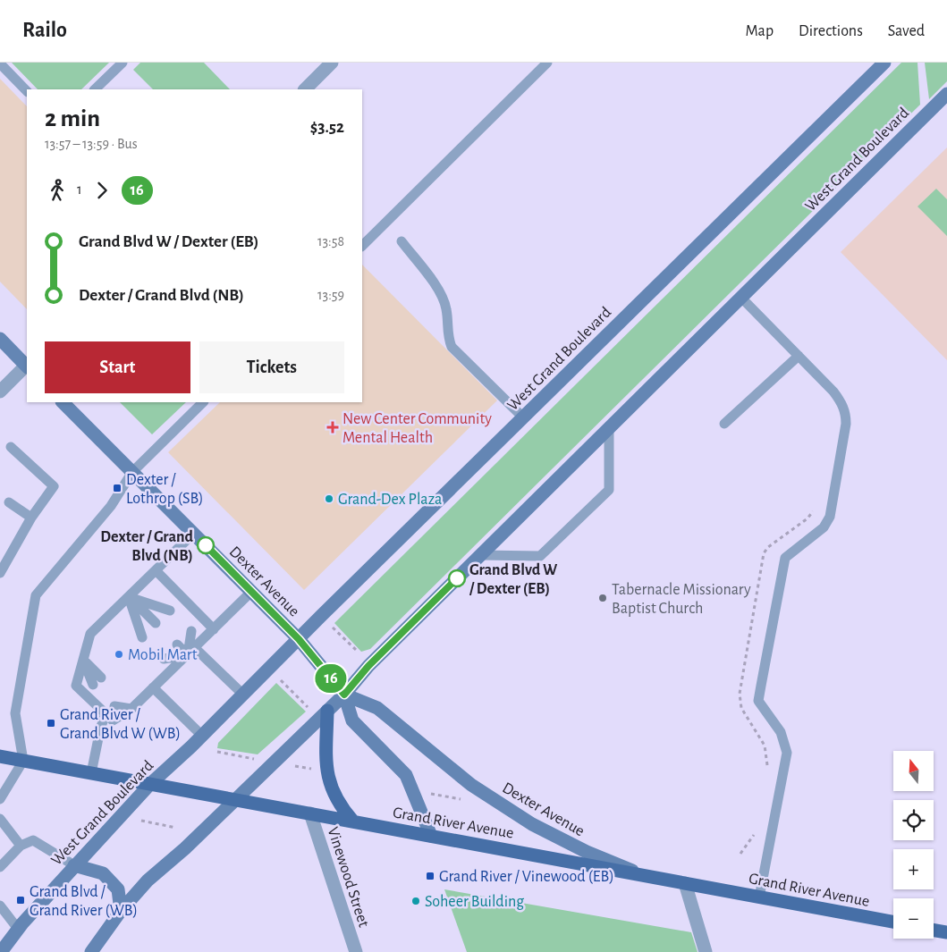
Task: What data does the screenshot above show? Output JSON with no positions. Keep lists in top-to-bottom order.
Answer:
{
  "streets": {
    "main road": ["West Grand Boulevard", "Dexter Avenue", "Grand River Avenue"],
    "street": ["Vinewood Street"]
  },
  "crossings": [
    ["West Grand Boulevard", "Dexter Avenue"],
    ["West Grand Boulevard", "Grand River Avenue"],
    ["Dexter Avenue", "Grand River Avenue"],
    ["Grand River Avenue", "Vinewood Street"]
  ],
  "places": {
    "health": ["New Center Community Mental Health"],
    "transit": [
      "Dexter / Lothrop (SB)",
      "Grand River / Grand Blvd W (WB)",
      "Grand River / Vinewood (EB)",
      "Grand Blvd / Grand River (WB)"
    ],
    "other": [
      "Grand-Dex Plaza",
      "Dexter / Grand Blvd (NB)",
      "Grand Blvd W / Dexter (EB)",
      "Tabernacle Missionary Baptist Church",
      "Mobil Mart",
      "Soheer Building"
    ]
  },
  "lines": ["bus line 16"],
  "north": "top",
  "page": {
    "header": "Railo",
    "nav": ["Map", "Directions", "Saved"],
    "on_map": "16",
    "heading": ["2 min", "13:57 – 13:59 · Bus", "$3.52"],
    "legs": ["1", "16"],
    "list": [
      {
        "name": "Grand Blvd W / Dexter (EB)",
        "value": "13:58"
      },
      {
        "name": "Dexter / Grand Blvd (NB)",
        "value": "13:59"
      }
    ],
    "buttons": ["Start", "Tickets"],
    "map_buttons": ["+", "−"]
  }
}
